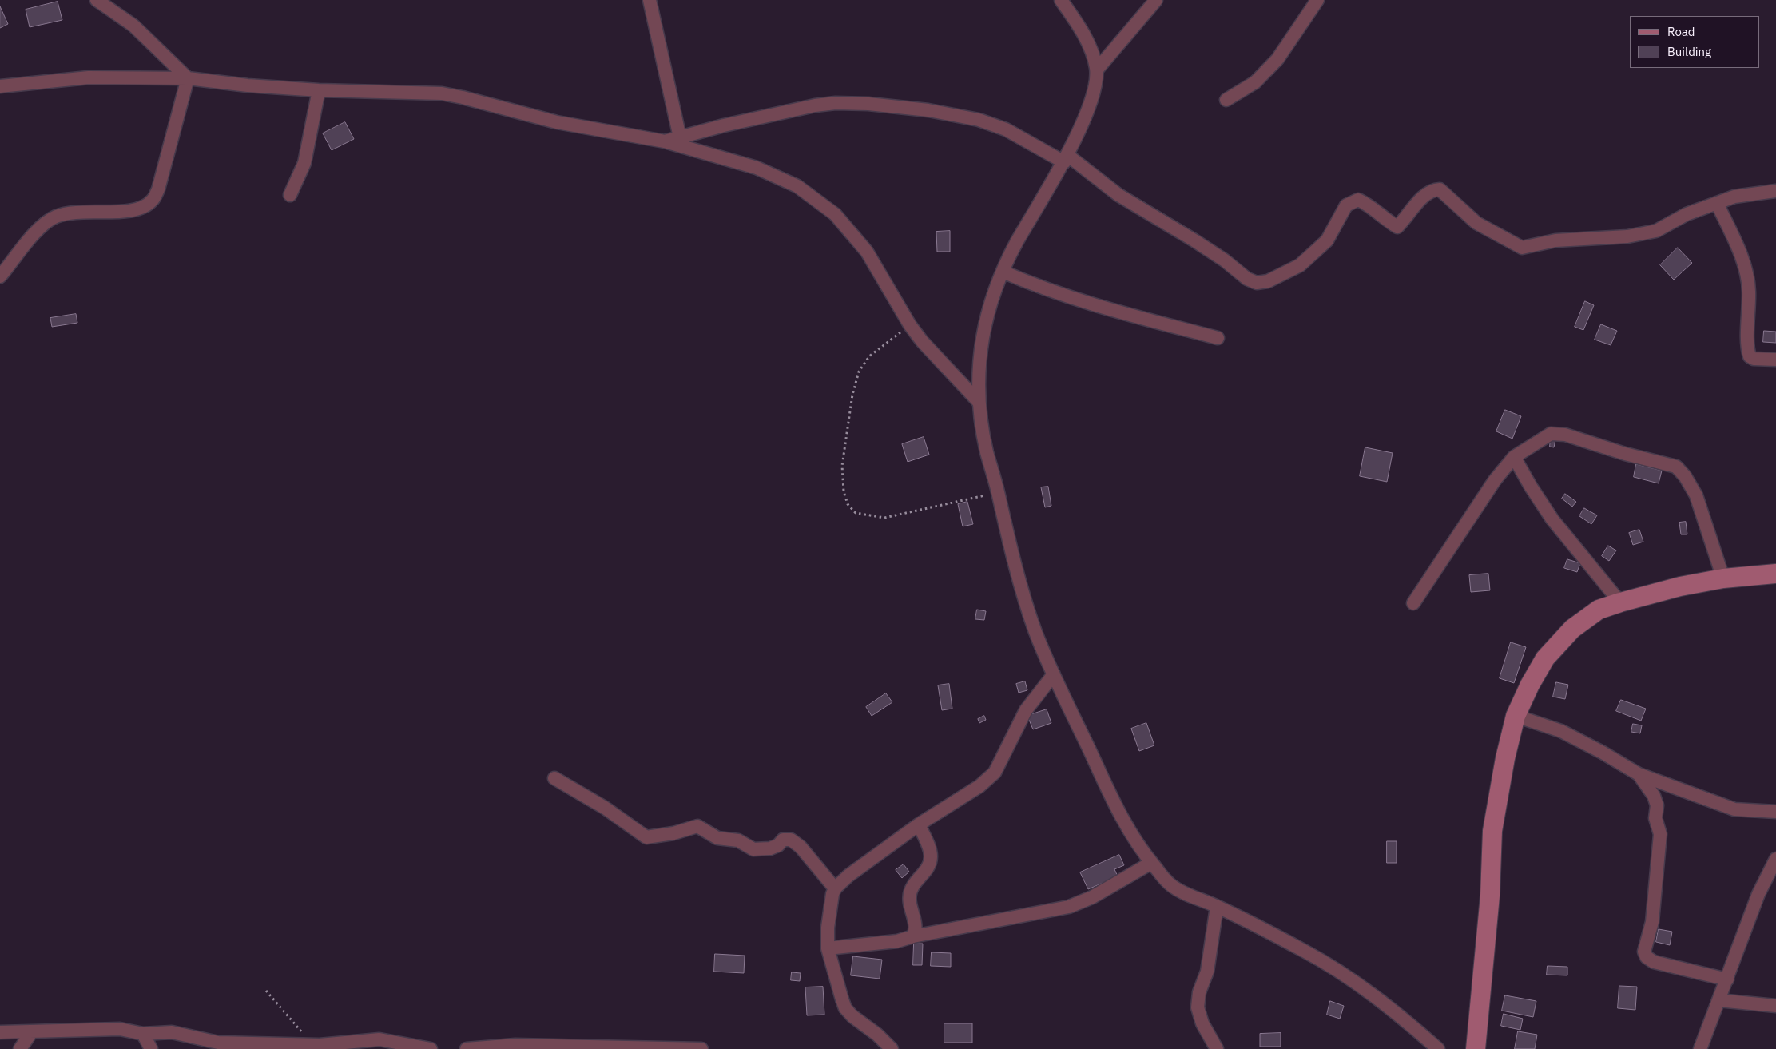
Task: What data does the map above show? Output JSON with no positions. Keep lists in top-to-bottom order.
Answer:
{
  "legend": ["Road", "Building"]
}
